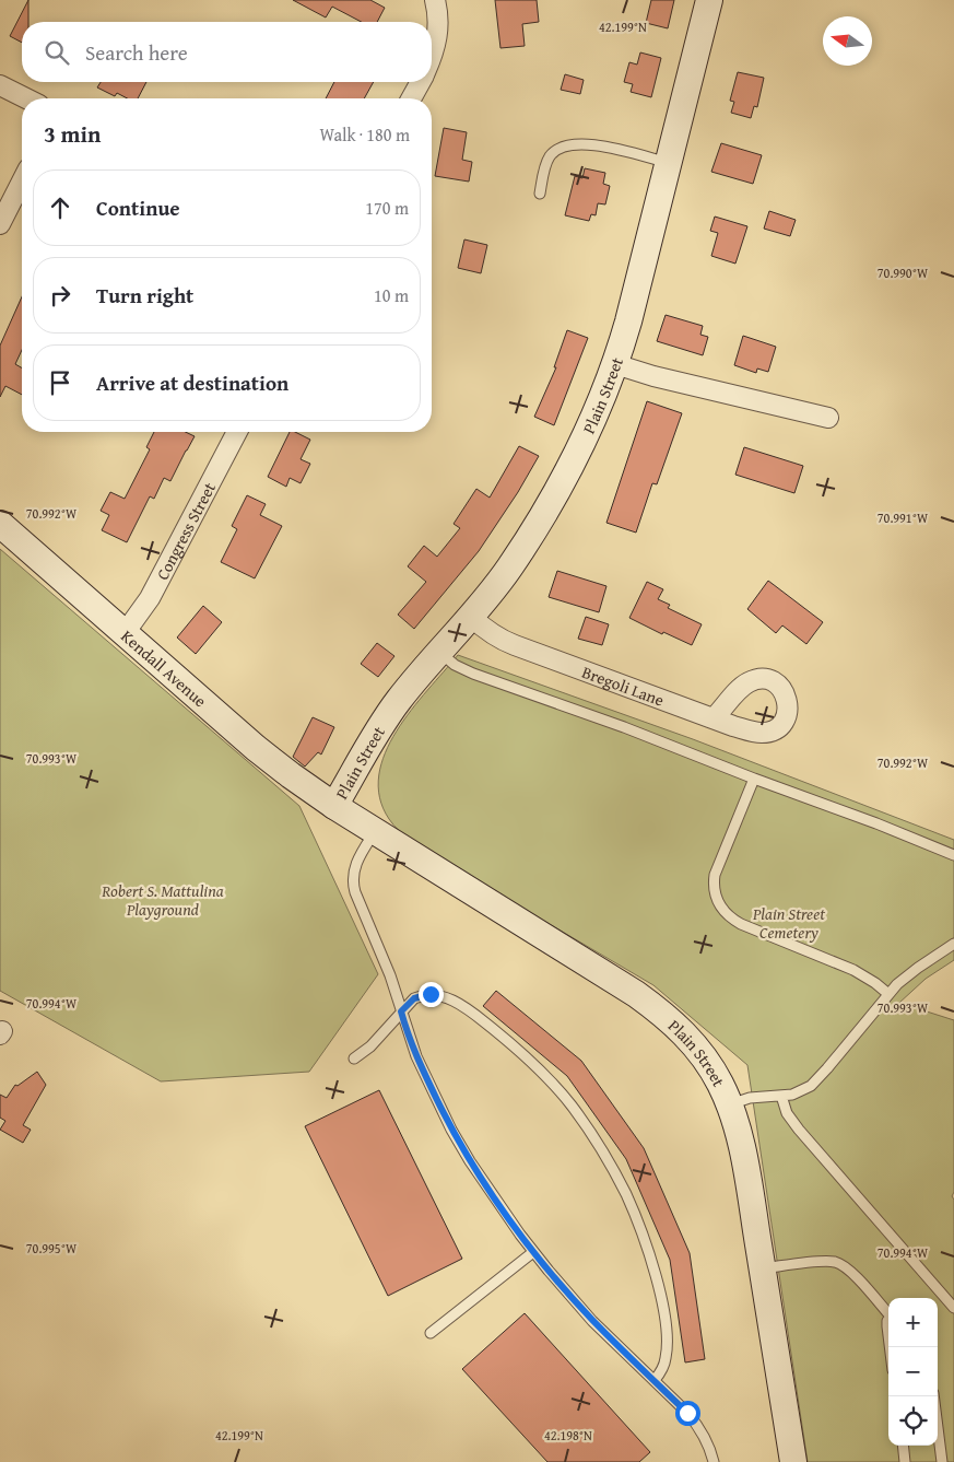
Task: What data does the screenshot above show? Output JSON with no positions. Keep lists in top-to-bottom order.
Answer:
{
  "streets": {
    "street": [
      "Plain Street",
      "Congress Street",
      "Kendall Avenue",
      "Bregoli Lane"
    ]
  },
  "crossings": [
    ["Plain Street", "Kendall Avenue"],
    ["Plain Street", "Bregoli Lane"],
    ["Congress Street", "Kendall Avenue"]
  ],
  "parks": ["Robert S. Mattulina Playground", "Plain Street Cemetery"],
  "north": "left",
  "page": {
    "search": "Search here",
    "heading": ["3 min", "Walk · 180 m"],
    "list": [
      ["Continue", "170 m"],
      ["Turn right", "10 m"],
      "Arrive at destination"
    ],
    "map_buttons": ["+", "−"]
  },
  "coordinates": [
    "42.199°N",
    "70.990°W",
    "70.992°W",
    "70.991°W",
    "70.993°W",
    "70.994°W",
    "70.995°W",
    "42.198°N"
  ]
}
